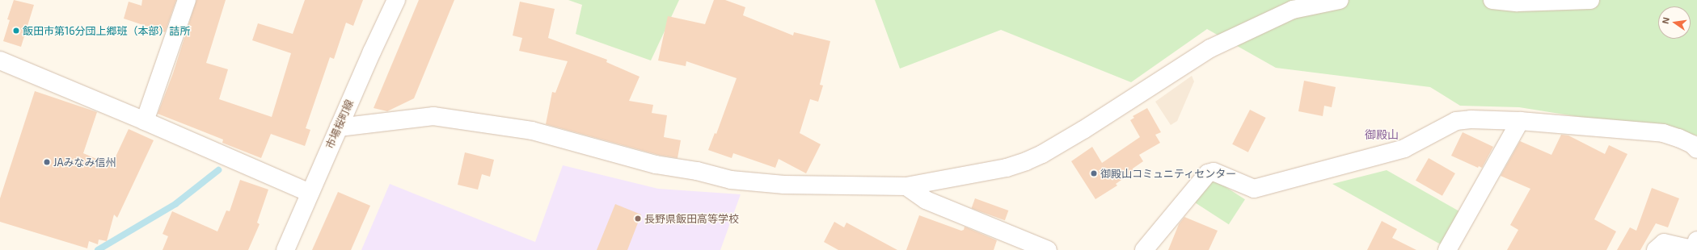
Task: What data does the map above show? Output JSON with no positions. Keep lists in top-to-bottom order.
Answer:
{
  "streets": {
    "street": ["市場桜町線"]
  },
  "districts": ["御殿山"],
  "places": [
    "飯田市第16分団上郷班（本部）詰所",
    "JAみなみ信州",
    "御殿山コミュニティセンター",
    "長野県飯田高等学校"
  ],
  "north": "left"
}
